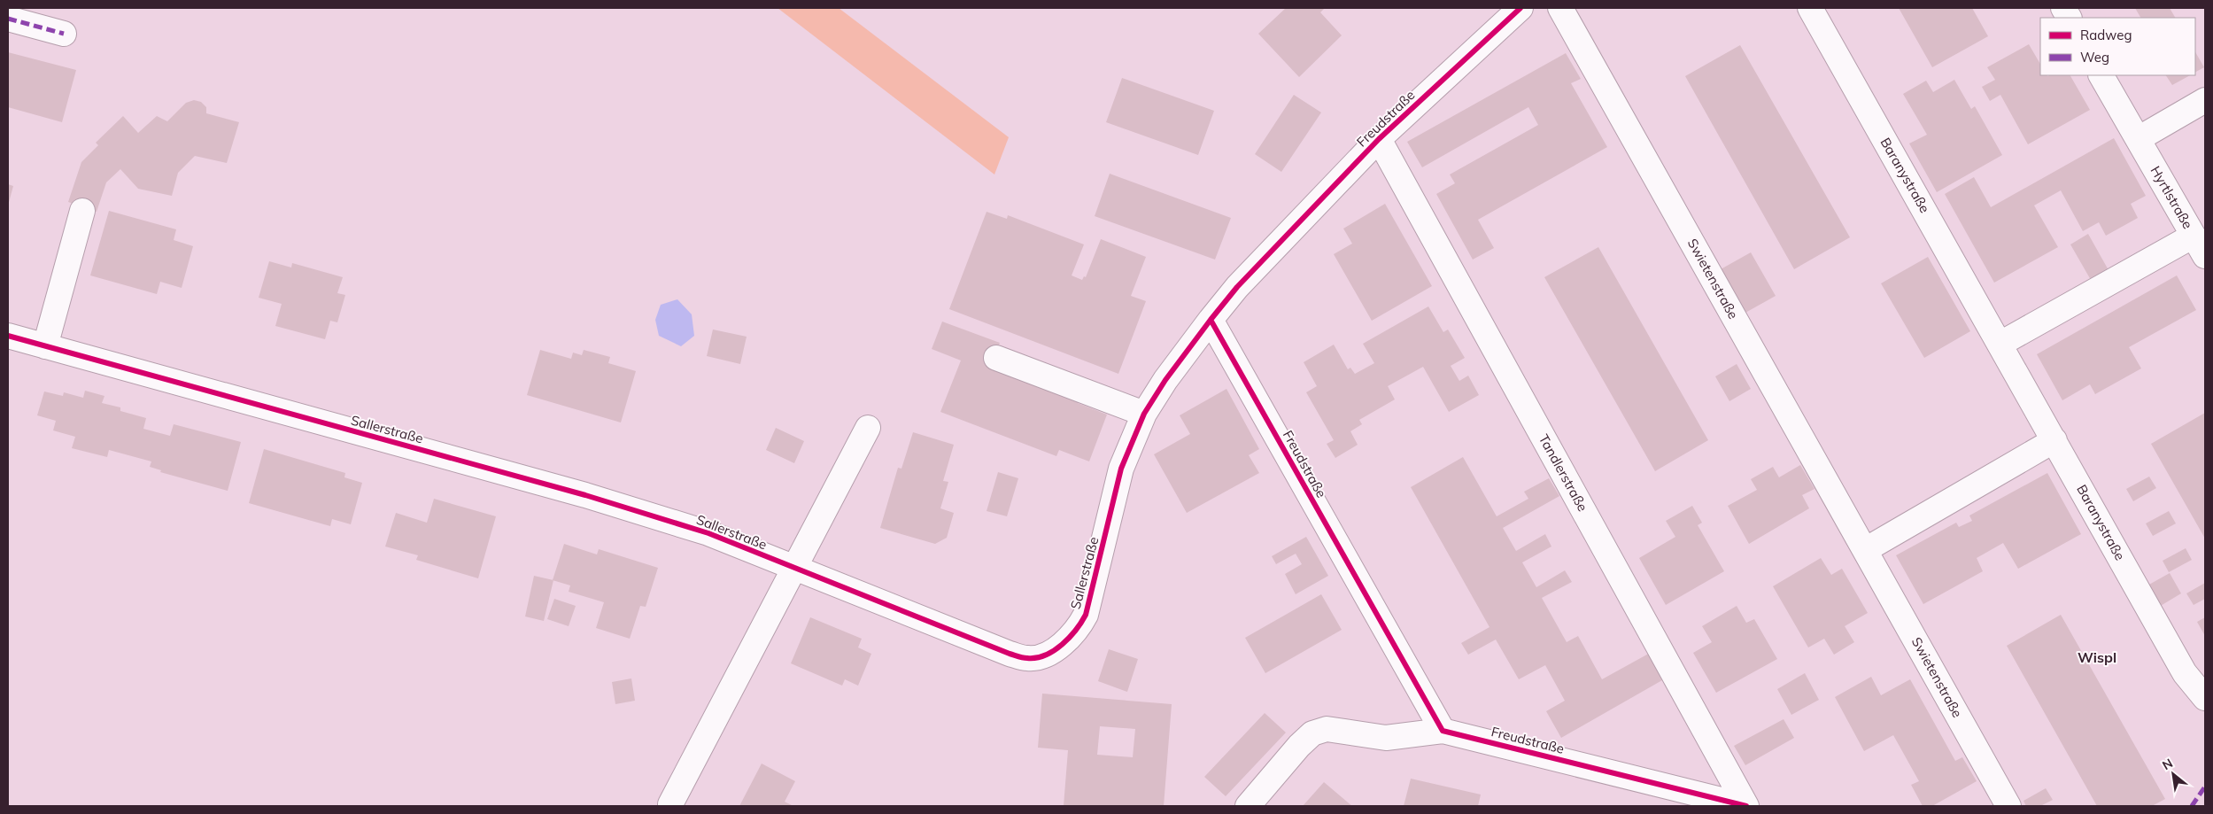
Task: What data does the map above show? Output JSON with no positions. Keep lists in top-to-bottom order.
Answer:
{
  "streets": {
    "street": [
      "Freudstraße",
      "Baranystraße",
      "Hyrtlstraße",
      "Swietenstraße",
      "Sallerstraße",
      "Tandlerstraße"
    ]
  },
  "crossings": [
    ["Freudstraße", "Sallerstraße"],
    ["Freudstraße", "Tandlerstraße"]
  ],
  "districts": ["Wispl"],
  "legend": ["Radweg", "Weg"],
  "north": "top left"
}
